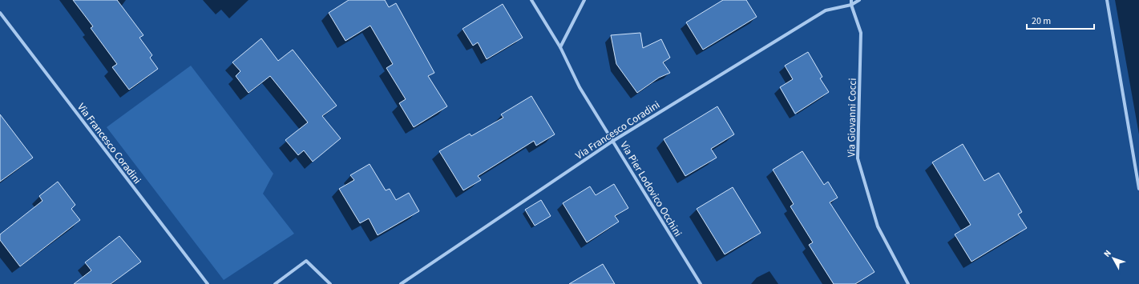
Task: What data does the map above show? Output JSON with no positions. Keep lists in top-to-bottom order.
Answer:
{
  "streets": {
    "street": ["Via Giovanni Cocci", "Via Francesco Coradini", "Via Pier Lodovico Occhini"]
  },
  "crossings": [
    ["Via Giovanni Cocci", "Via Francesco Coradini"],
    ["Via Francesco Coradini", "Via Pier Lodovico Occhini"]
  ],
  "scale_bar": "20 m",
  "north": "top left"
}
